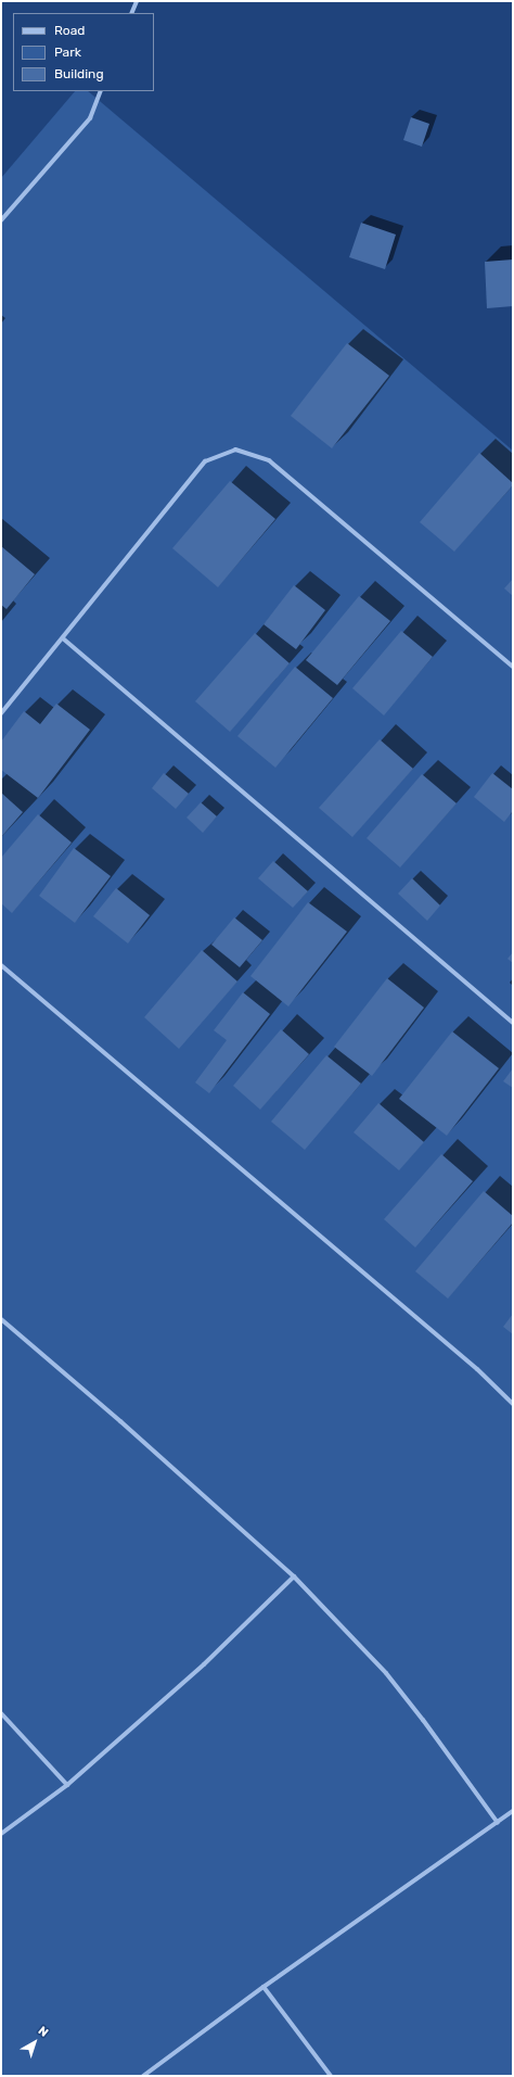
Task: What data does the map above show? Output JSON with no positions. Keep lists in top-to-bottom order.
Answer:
{
  "legend": ["Road", "Park", "Building"],
  "north": "top right"
}
